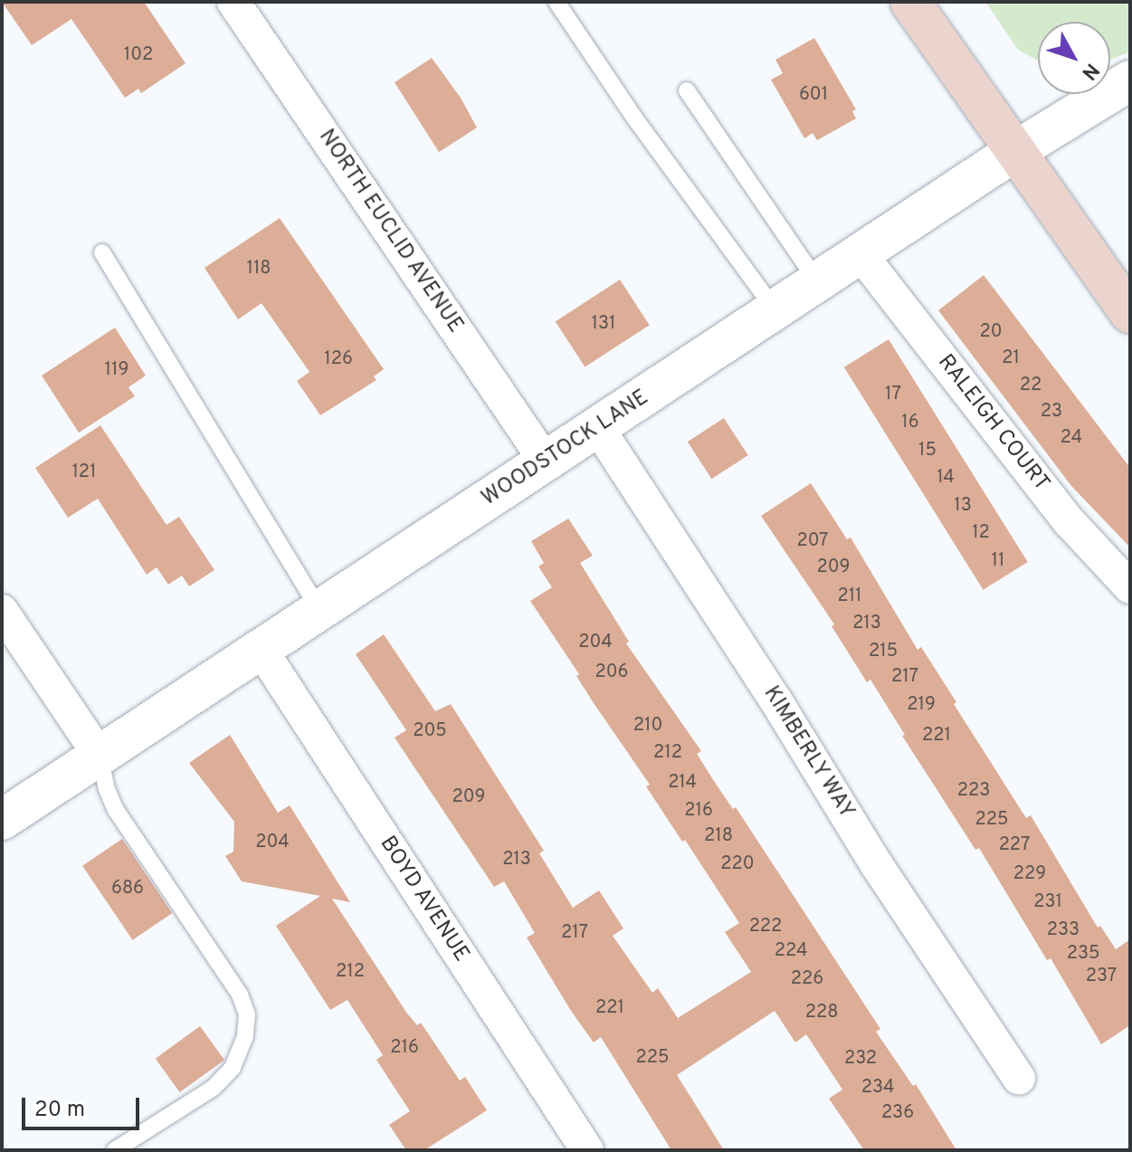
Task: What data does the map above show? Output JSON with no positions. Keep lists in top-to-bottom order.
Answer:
{
  "streets": {
    "street": [
      "NORTH EUCLID AVENUE",
      "RALEIGH COURT",
      "WOODSTOCK LANE",
      "KIMBERLY WAY",
      "BOYD AVENUE"
    ]
  },
  "crossings": [
    ["NORTH EUCLID AVENUE", "WOODSTOCK LANE"],
    ["RALEIGH COURT", "WOODSTOCK LANE"],
    ["WOODSTOCK LANE", "KIMBERLY WAY"],
    ["WOODSTOCK LANE", "BOYD AVENUE"]
  ],
  "house_numbers": [
    "102",
    "601",
    "118",
    "131",
    "20",
    "21",
    "126",
    "119",
    "22",
    "17",
    "23",
    "16",
    "24",
    "15",
    "121",
    "14",
    "13",
    "12",
    "207",
    "11",
    "209",
    "211",
    "213",
    "204",
    "215",
    "206",
    "217",
    "219",
    "210",
    "205",
    "221",
    "212",
    "214",
    "223",
    "209",
    "216",
    "225",
    "218",
    "204",
    "227",
    "213",
    "220",
    "229",
    "686",
    "231",
    "222",
    "233",
    "217",
    "224",
    "235",
    "212",
    "237",
    "226",
    "221",
    "228",
    "216",
    "225",
    "232",
    "234",
    "236"
  ],
  "scale_bar": "20 m",
  "north": "bottom right"
}
